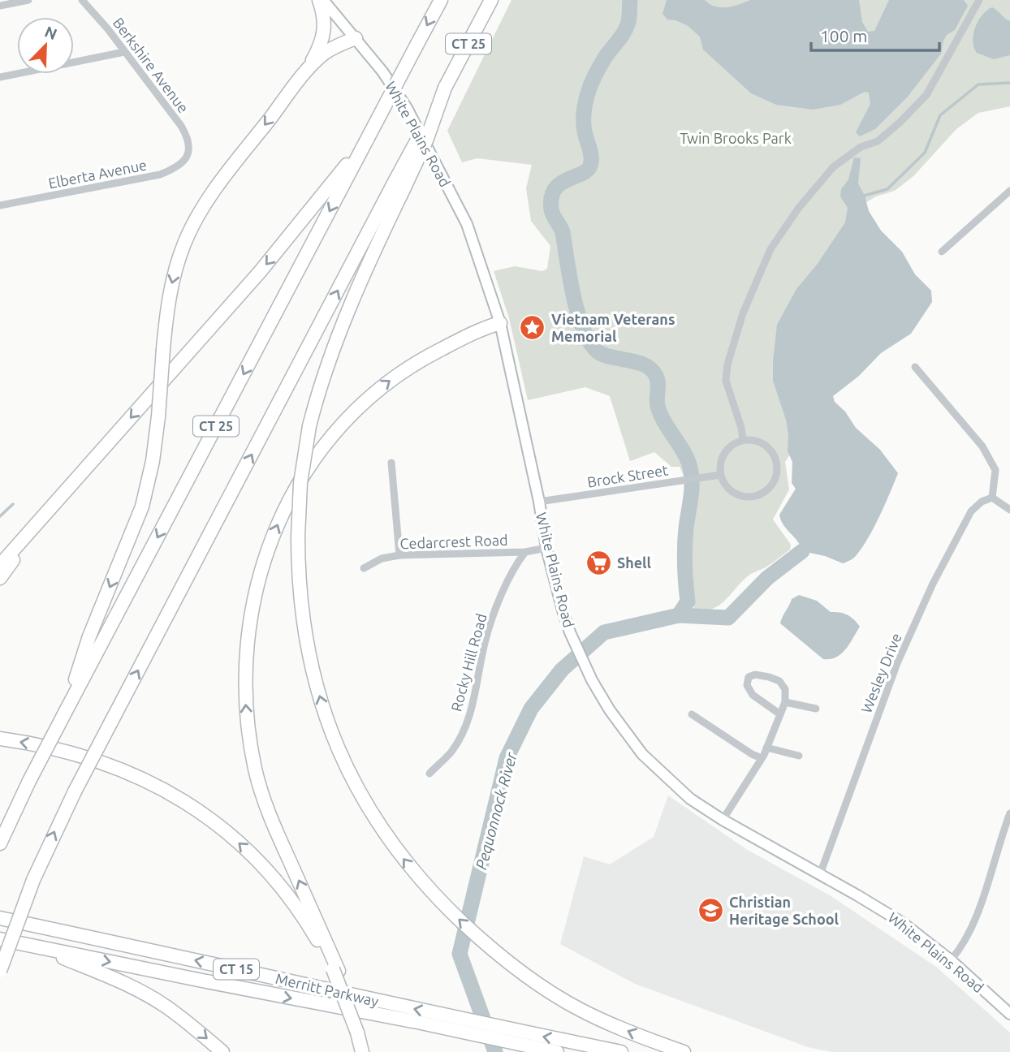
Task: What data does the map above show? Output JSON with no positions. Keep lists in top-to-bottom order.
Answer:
{
  "streets": {
    "highway": ["CT 25", "CT 15", "Merritt Parkway"],
    "main road": ["White Plains Road"],
    "street": [
      "Berkshire Avenue",
      "Elberta Avenue",
      "Brock Street",
      "Cedarcrest Road",
      "Rocky Hill Road",
      "Wesley Drive"
    ]
  },
  "crossings": [
    ["Berkshire Avenue", "Elberta Avenue"],
    ["White Plains Road", "Brock Street"],
    ["White Plains Road", "Cedarcrest Road"],
    ["White Plains Road", "Wesley Drive"],
    ["Cedarcrest Road", "Rocky Hill Road"]
  ],
  "water": ["Pequonnock River"],
  "parks": ["Twin Brooks Park"],
  "places": {
    "place": ["Vietnam Veterans Memorial"],
    "supermarket": ["Shell"],
    "school or university": ["Christian Heritage School"]
  },
  "scale_bar": "100 m",
  "north": "top right"
}
